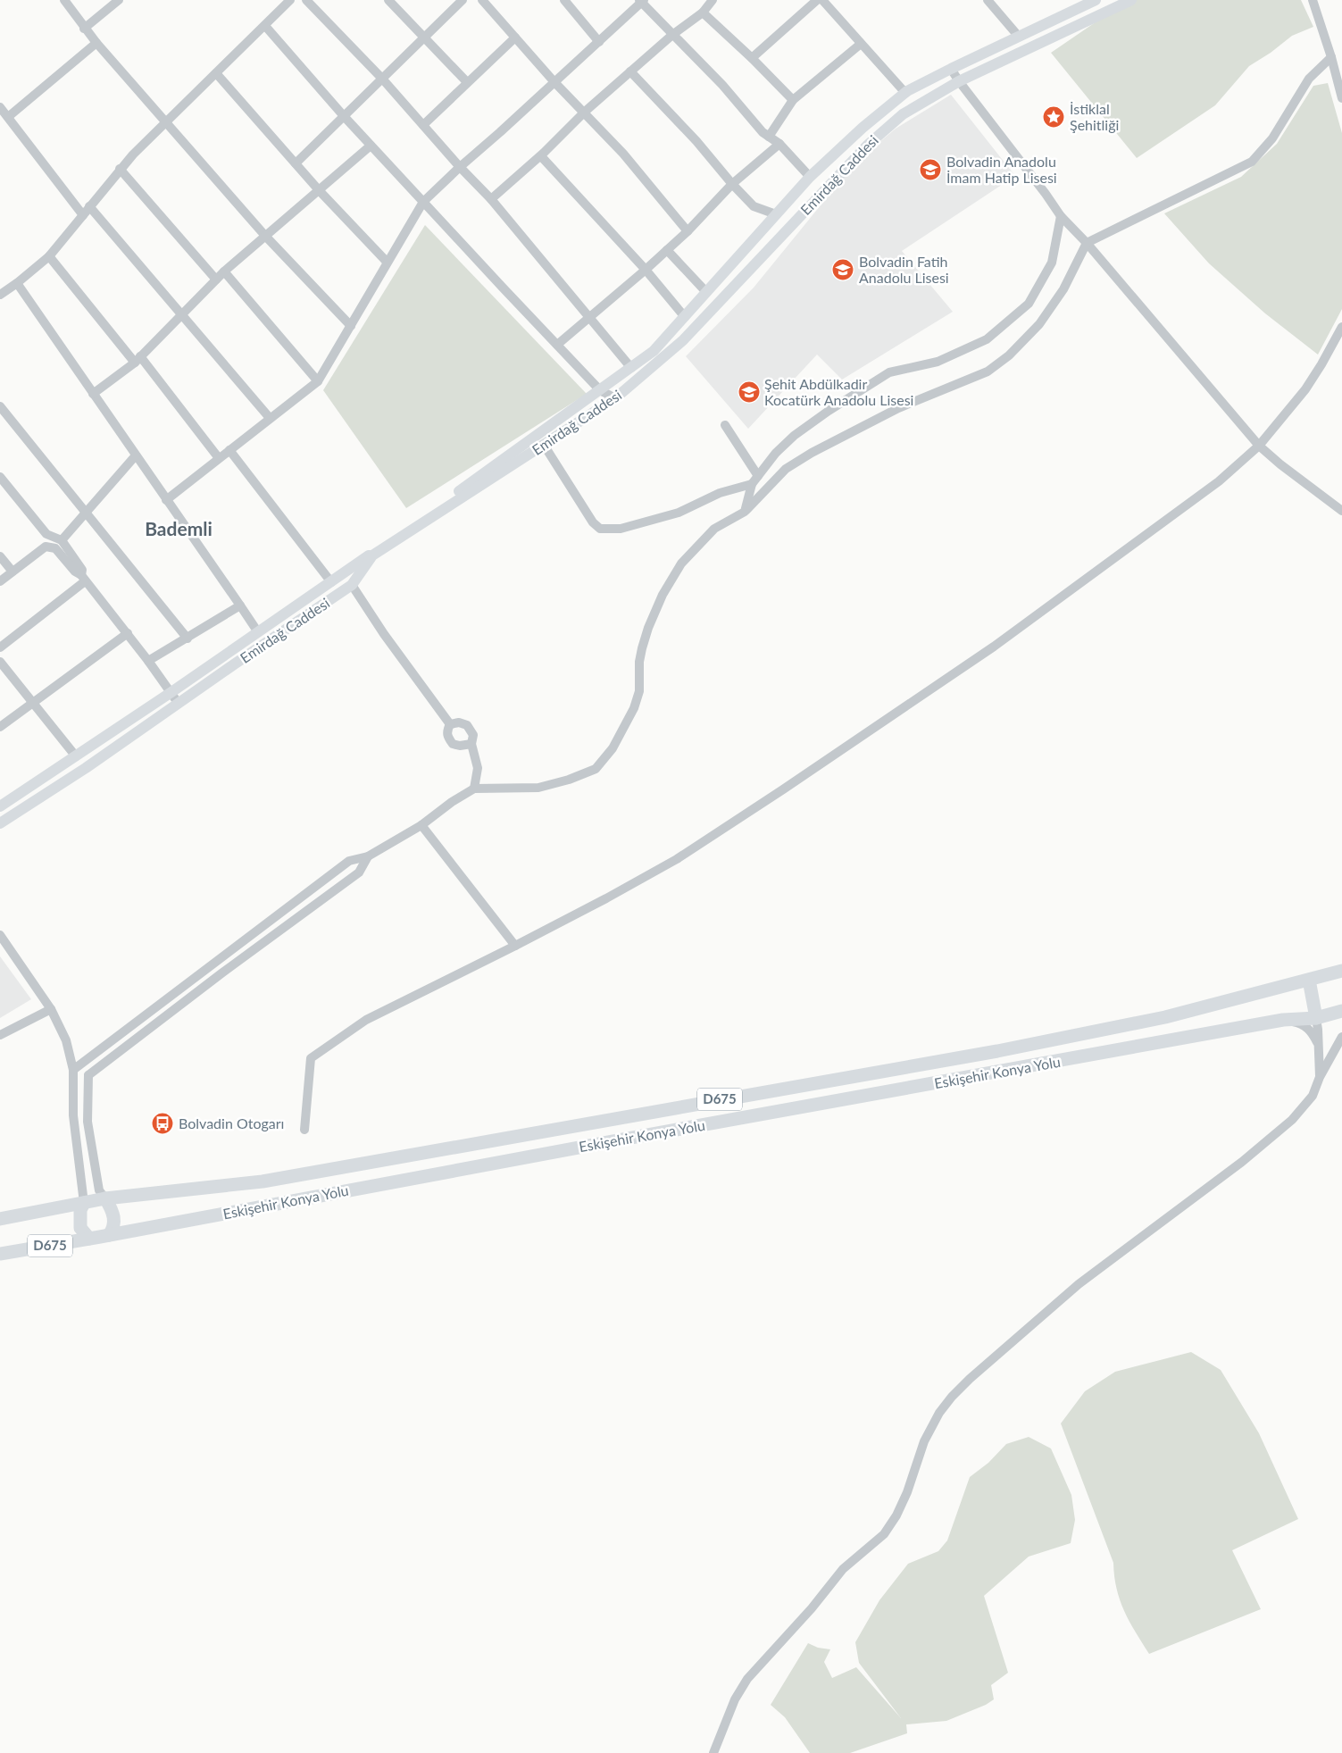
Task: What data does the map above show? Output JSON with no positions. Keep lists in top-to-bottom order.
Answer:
{
  "streets": {
    "highway": ["Eskişehir Konya Yolu", "D675"],
    "main road": ["Emirdağ Caddesi"]
  },
  "crossings": [
    ["Eskişehir Konya Yolu", "D675"]
  ],
  "districts": ["Bademli"],
  "places": {
    "place": ["İstiklal Şehitliği"],
    "school or university": ["Bolvadin Anadolu İmam Hatip Lisesi", "Bolvadin Fatih Anadolu Lisesi", "Şehit Abdülkadir Kocatürk Anadolu Lisesi"],
    "bus stop": ["Bolvadin Otogarı"]
  }
}
